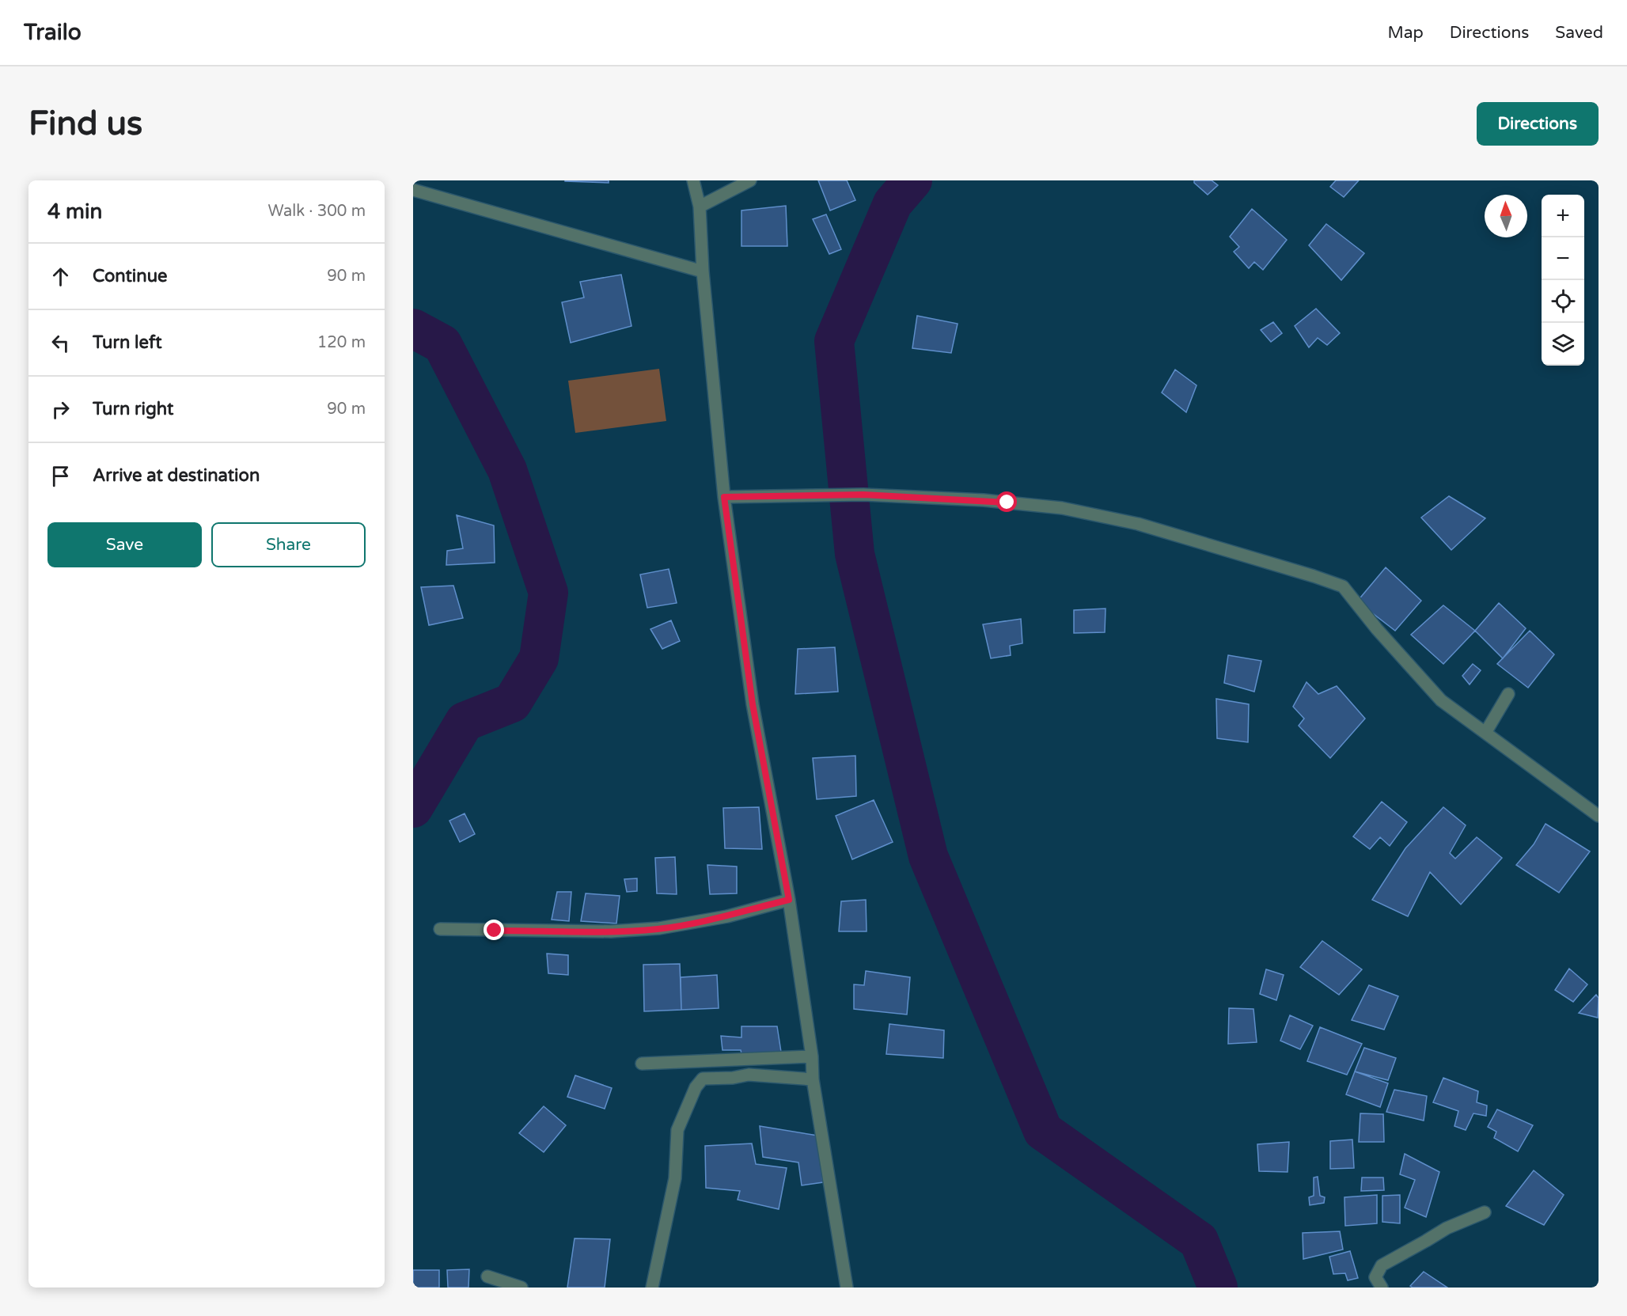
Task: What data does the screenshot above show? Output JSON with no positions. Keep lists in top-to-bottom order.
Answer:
{
  "north": "top",
  "page": {
    "header": "Trailo",
    "nav": ["Map", "Directions", "Saved"],
    "buttons": [
      "Directions",
      ["Save", "Share"]
    ],
    "title": "Find us",
    "heading": ["4 min", "Walk · 300 m"],
    "map_buttons": ["+", "−"],
    "list": [
      ["Continue", "90 m"],
      ["Turn left", "120 m"],
      ["Turn right", "90 m"],
      "Arrive at destination"
    ]
  }
}
